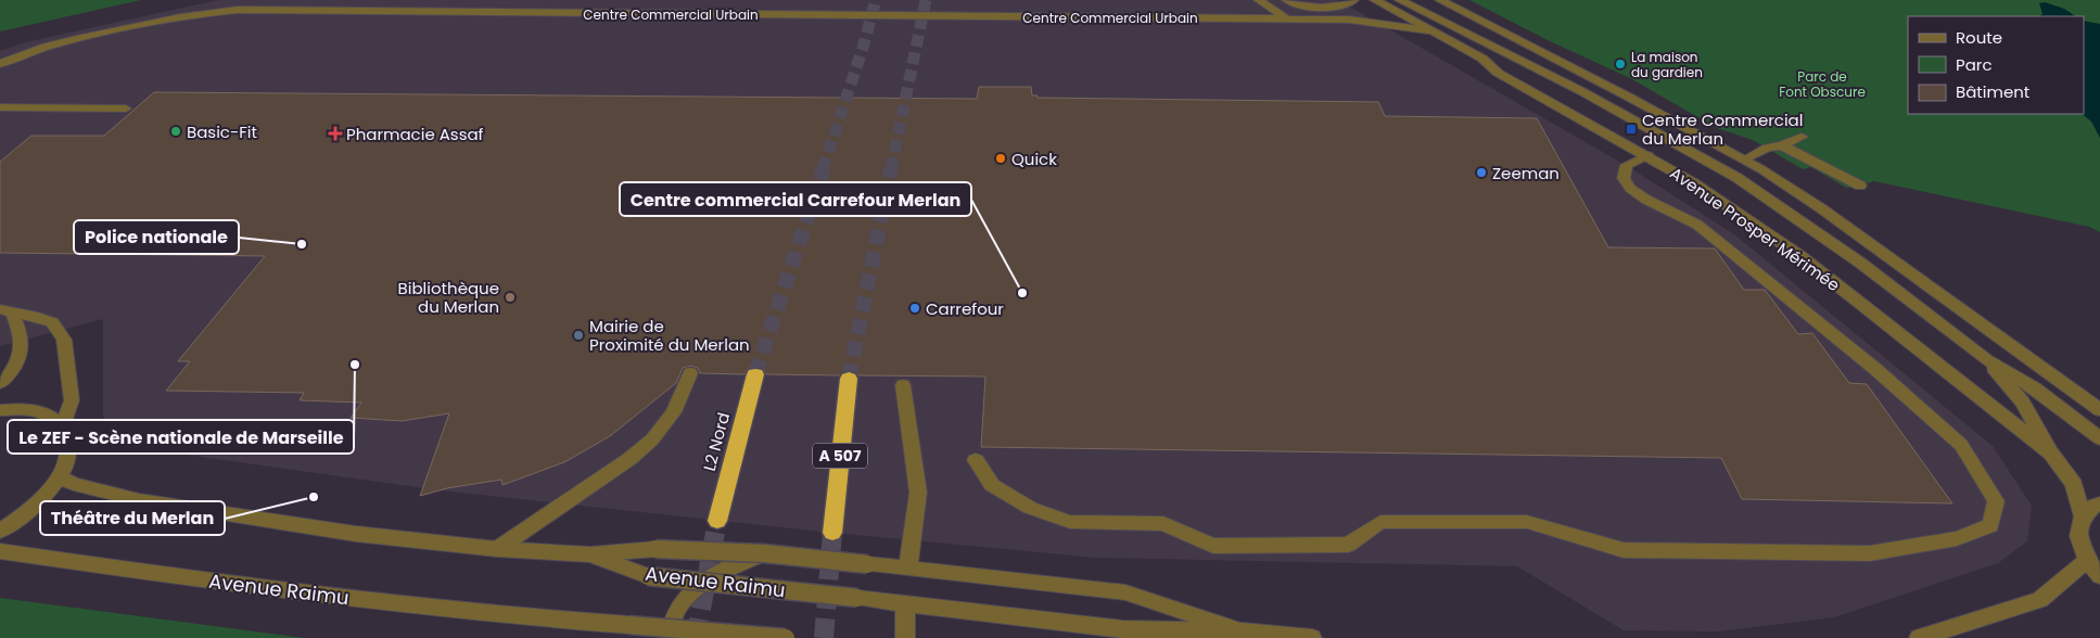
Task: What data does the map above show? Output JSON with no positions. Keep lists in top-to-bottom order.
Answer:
{
  "streets": {
    "highway": ["L2 Nord", "A 507"],
    "street": ["Centre Commercial Urbain", "Avenue Prosper Mérimée", "Avenue Raimu"]
  },
  "crossings": [
    ["Centre Commercial Urbain", "Avenue Prosper Mérimée"]
  ],
  "parks": ["Parc de Font Obscure"],
  "places": {
    "other": [
      "La maison du gardien",
      "Basic-Fit",
      "Quick",
      "Zeeman",
      "Police nationale",
      "Centre commercial Carrefour Merlan",
      "Bibliothèque du Merlan",
      "Carrefour",
      "Mairie de Proximité du Merlan",
      "Le ZEF - Scène nationale de Marseille",
      "Théâtre du Merlan"
    ],
    "transit": ["Centre Commercial du Merlan"],
    "health": ["Pharmacie Assaf"]
  },
  "legend": ["Route", "Parc", "Bâtiment"]
}
